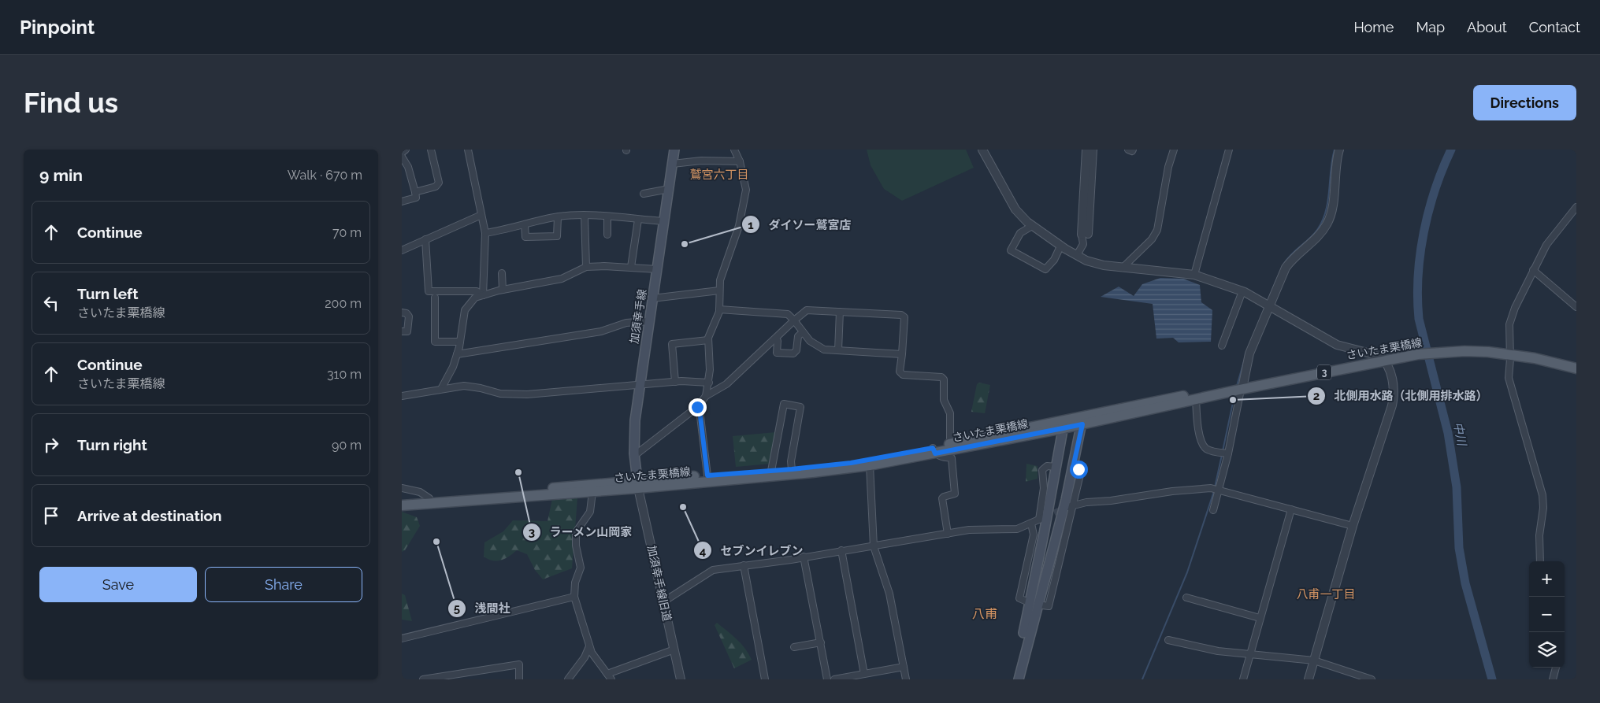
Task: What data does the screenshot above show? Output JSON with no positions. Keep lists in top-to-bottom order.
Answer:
{
  "streets": {
    "main road": ["加須幸手線", "さいたま栗橋線", "3"],
    "street": ["加須幸手線旧道"]
  },
  "crossings": [
    ["加須幸手線", "さいたま栗橋線"],
    ["加須幸手線", "加須幸手線旧道"],
    ["さいたま栗橋線", "加須幸手線旧道"]
  ],
  "districts": ["鷲宮六丁目", "八甫一丁目", "八甫"],
  "water": ["中川"],
  "places": [
    "ダイソー鷲宮店",
    "北側用水路（北側用排水路）",
    "ラーメン山岡家",
    "セブンイレブン",
    "浅間社"
  ],
  "page": {
    "header": "Pinpoint",
    "nav": [
      "Home",
      "Map",
      "About",
      "Contact"
    ],
    "buttons": [
      "Directions",
      ["Save", "Share"]
    ],
    "title": "Find us",
    "heading": ["9 min", "Walk · 670 m"],
    "list": [
      ["Continue", "70 m"],
      ["Turn left", "さいたま栗橋線", "200 m"],
      ["Continue", "さいたま栗橋線", "310 m"],
      ["Turn right", "90 m"],
      "Arrive at destination"
    ],
    "map_buttons": ["+", "−"]
  }
}
